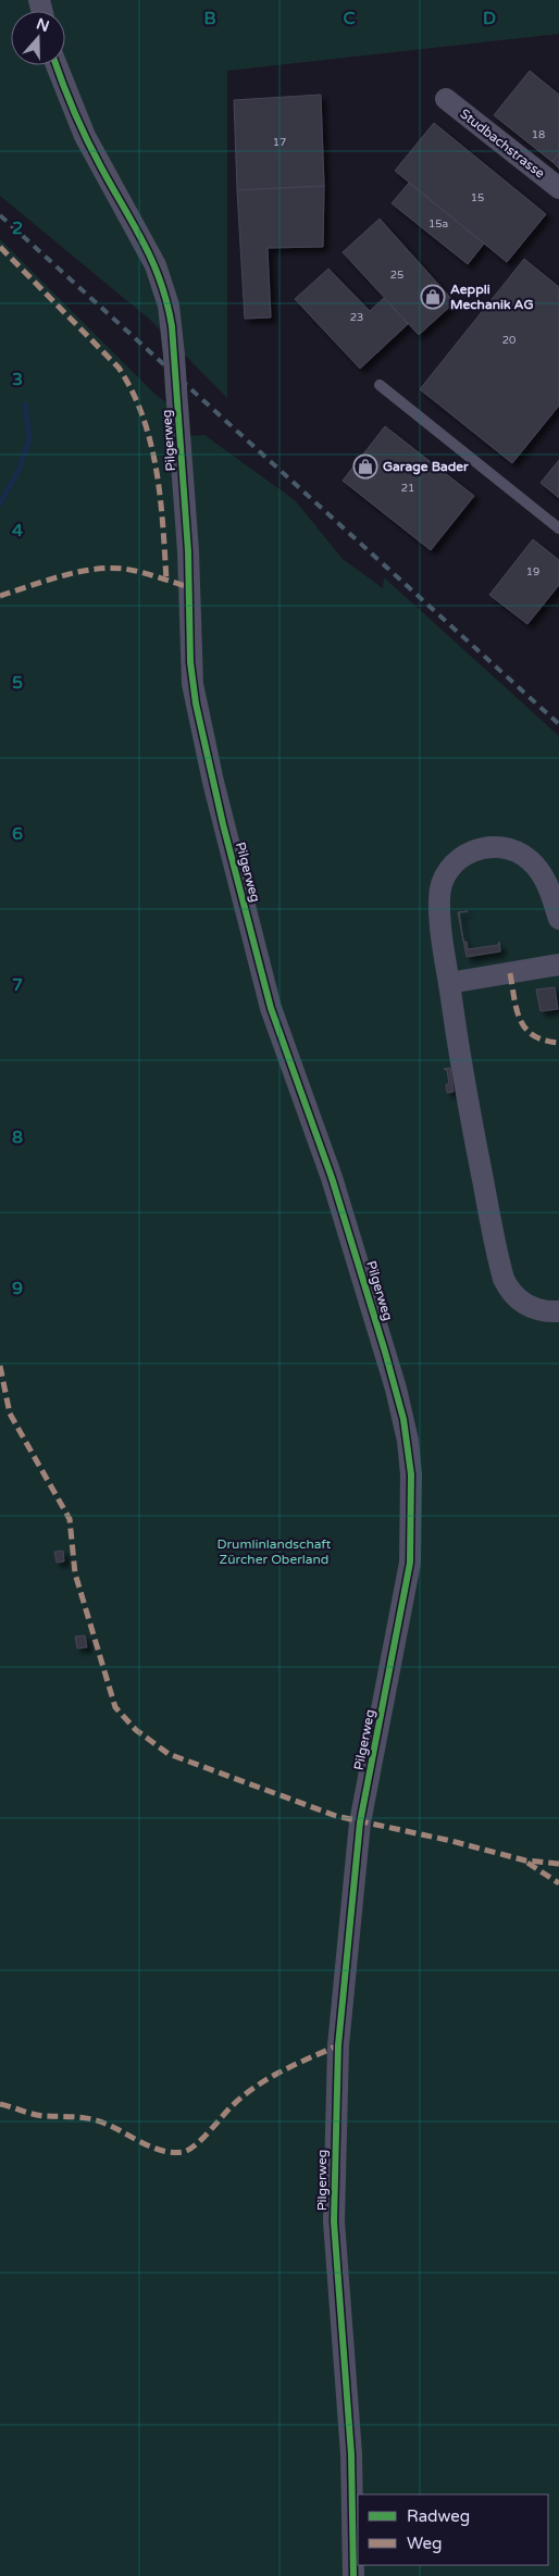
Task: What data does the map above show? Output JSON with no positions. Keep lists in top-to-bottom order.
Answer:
{
  "streets": {
    "street": ["Studbachstrasse", "Pilgerweg"]
  },
  "parks": ["Drumlinlandschaft Zürcher Oberland"],
  "places": {
    "shop": ["Aeppli Mechanik AG", "Garage Bader"]
  },
  "house_numbers": [
    "18",
    "17",
    "15",
    "15a",
    "25",
    "23",
    "20",
    "21",
    "19"
  ],
  "legend": ["Radweg", "Weg"],
  "north": "top",
  "grid": {
    "columns": ["B", "C", "D"],
    "rows": [
      "2",
      "3",
      "4",
      "5",
      "6",
      "7",
      "8",
      "9"
    ]
  }
}
